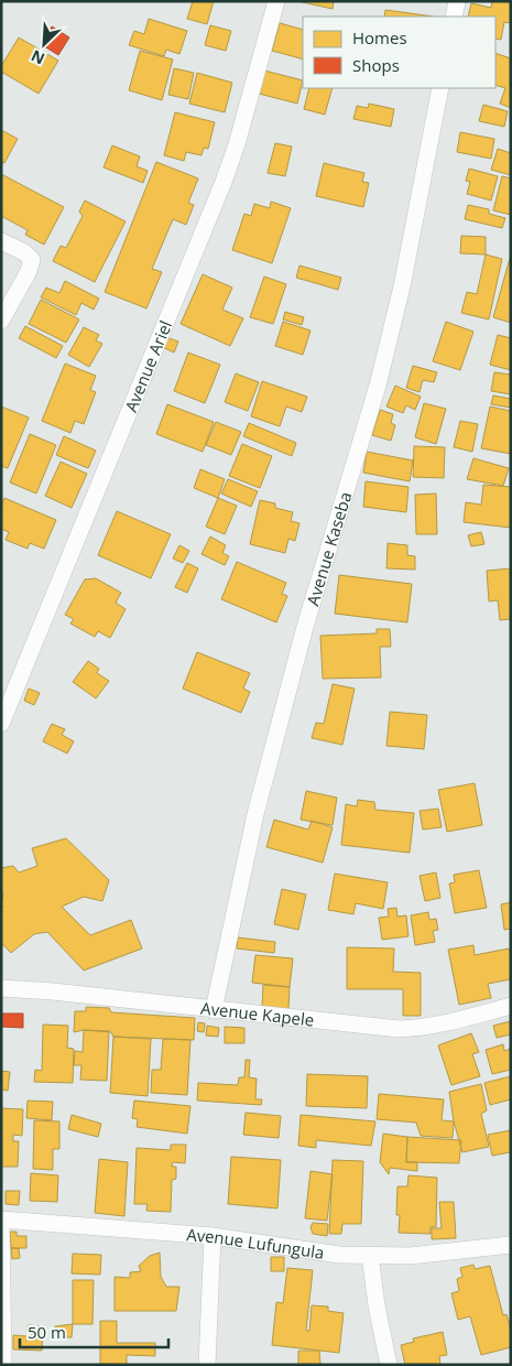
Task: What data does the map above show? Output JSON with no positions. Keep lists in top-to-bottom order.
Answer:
{
  "streets": {
    "street": [
      "Avenue Ariel",
      "Avenue Kaseba",
      "Avenue Kapele",
      "Avenue Lufungula"
    ]
  },
  "crossings": [
    ["Avenue Kaseba", "Avenue Kapele"]
  ],
  "legend": ["Homes", "Shops"],
  "scale_bar": "50 m",
  "north": "bottom left"
}
